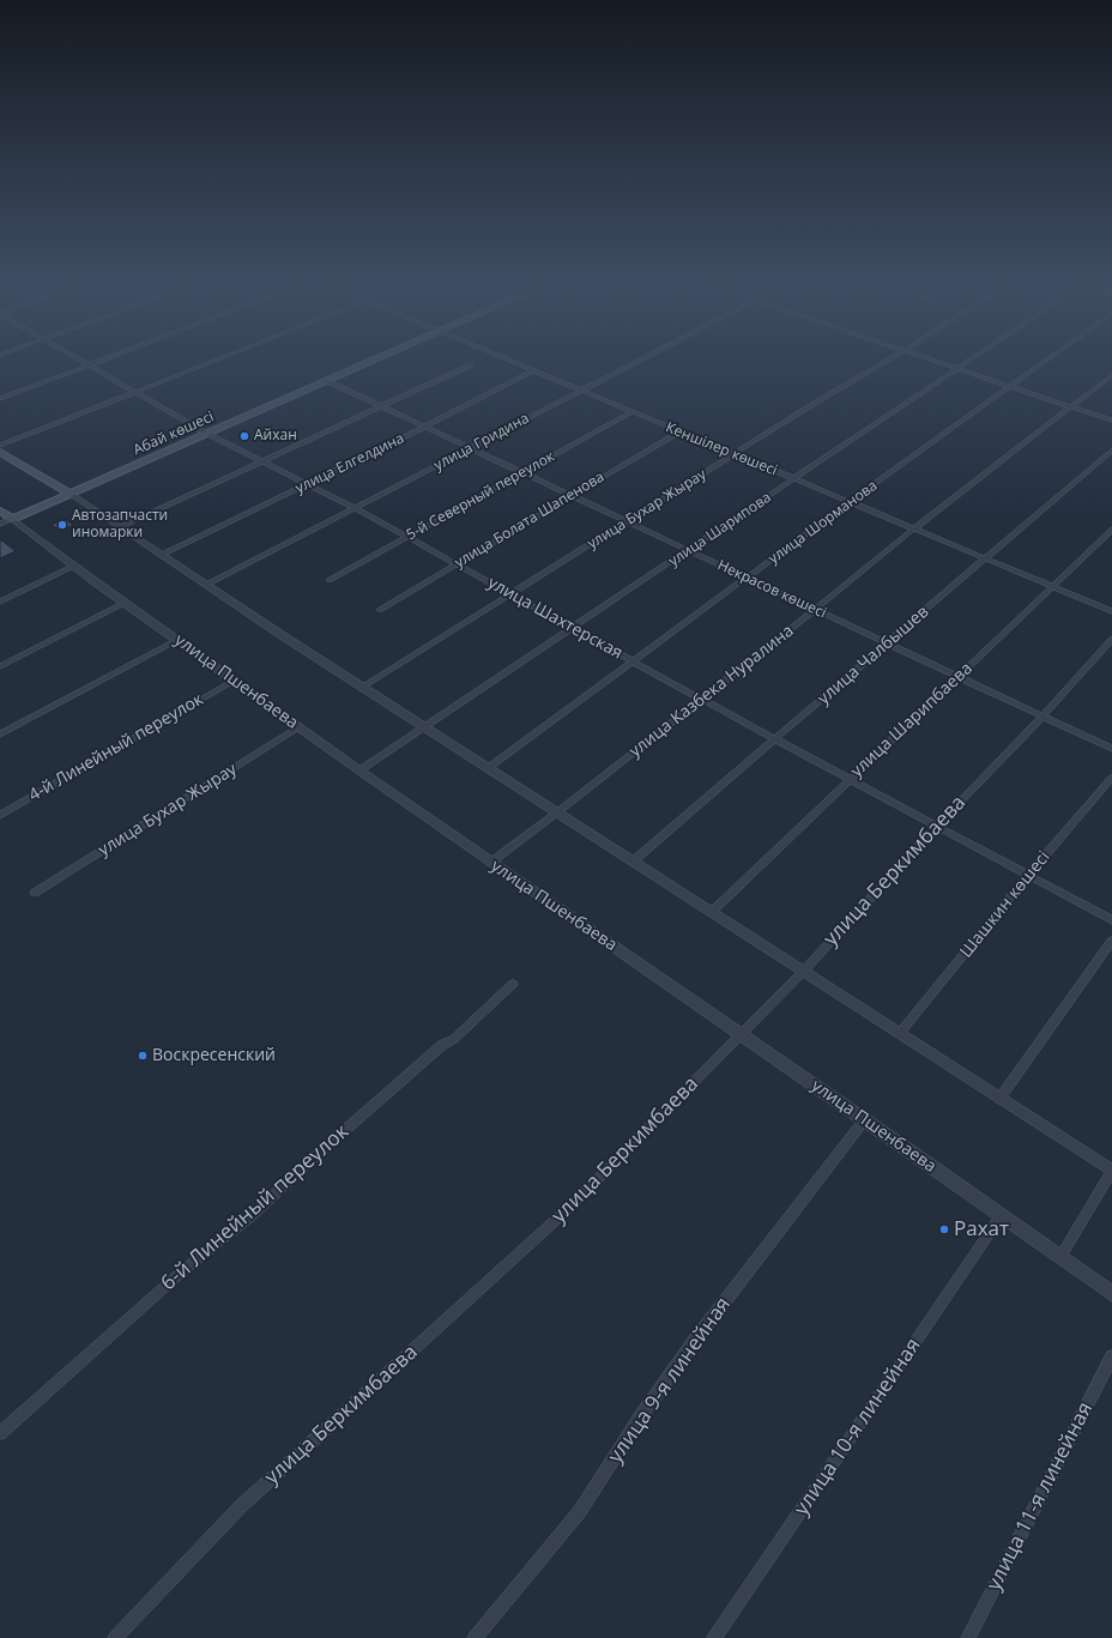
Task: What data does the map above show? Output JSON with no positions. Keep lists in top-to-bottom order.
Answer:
{
  "streets": {
    "main road": ["Абай көшесі", "улица Пшенбаева"],
    "street": [
      "улица Гридина",
      "Кеншілер көшесі",
      "улица Елгелдина",
      "5-й Северный переулок",
      "улица Бухар Жырау",
      "улица Болата Шапенова",
      "улица Шорманова",
      "улица Шарипова",
      "Некрасов көшесі",
      "улица Шахтерская",
      "улица Чалбышев",
      "улица Казбека Нуралина",
      "улица Шарипбаева",
      "4-й Линейный переулок",
      "улица Беркимбаева",
      "Шашкин көшесі",
      "6-й Линейный переулок",
      "улица 9-я линейная",
      "улица 10-я линейная",
      "улица 11-я линейная"
    ]
  },
  "crossings": [
    ["Абай көшесі", "Некрасов көшесі"],
    ["Абай көшесі", "улица Шахтерская"],
    ["Абай көшесі", "улица Пшенбаева"],
    ["улица Гридина", "Кеншілер көшесі"],
    ["улица Гридина", "Некрасов көшесі"],
    ["улица Гридина", "улица Шахтерская"],
    ["Кеншілер көшесі", "улица Елгелдина"],
    ["Кеншілер көшесі", "5-й Северный переулок"],
    ["Кеншілер көшесі", "улица Бухар Жырау"],
    ["Кеншілер көшесі", "улица Болата Шапенова"],
    ["Кеншілер көшесі", "улица Шорманова"],
    ["Кеншілер көшесі", "улица Шарипова"],
    ["Кеншілер көшесі", "улица Чалбышев"],
    ["Кеншілер көшесі", "улица Казбека Нуралина"],
    ["Кеншілер көшесі", "улица Шарипбаева"],
    ["улица Елгелдина", "Некрасов көшесі"],
    ["улица Елгелдина", "улица Шахтерская"],
    ["5-й Северный переулок", "Некрасов көшесі"],
    ["5-й Северный переулок", "улица Шахтерская"],
    ["улица Бухар Жырау", "Некрасов көшесі"],
    ["улица Бухар Жырау", "улица Шахтерская"],
    ["улица Бухар Жырау", "улица Пшенбаева"],
    ["улица Болата Шапенова", "Некрасов көшесі"],
    ["улица Болата Шапенова", "улица Шахтерская"],
    ["улица Шорманова", "Некрасов көшесі"],
    ["улица Шорманова", "улица Шахтерская"],
    ["улица Шарипова", "Некрасов көшесі"],
    ["улица Шарипова", "улица Шахтерская"],
    ["улица Шарипова", "улица Пшенбаева"],
    ["Некрасов көшесі", "улица Чалбышев"],
    ["Некрасов көшесі", "улица Казбека Нуралина"],
    ["Некрасов көшесі", "улица Шарипбаева"],
    ["Некрасов көшесі", "улица Беркимбаева"],
    ["улица Шахтерская", "улица Чалбышев"],
    ["улица Шахтерская", "улица Казбека Нуралина"],
    ["улица Шахтерская", "улица Шарипбаева"],
    ["улица Шахтерская", "улица Беркимбаева"],
    ["улица Шахтерская", "Шашкин көшесі"],
    ["улица Пшенбаева", "улица Казбека Нуралина"],
    ["улица Пшенбаева", "4-й Линейный переулок"],
    ["улица Пшенбаева", "улица Беркимбаева"],
    ["улица Пшенбаева", "улица 9-я линейная"],
    ["улица Пшенбаева", "улица 10-я линейная"]
  ],
  "places": [
    "Айхан",
    "Автозапчасти иномарки",
    "Воскресенский",
    "Рахат"
  ]
}
